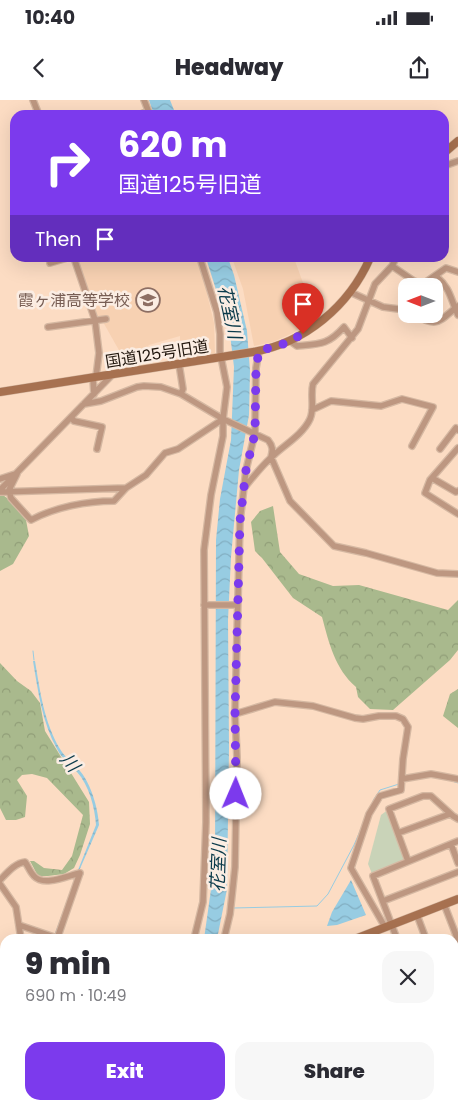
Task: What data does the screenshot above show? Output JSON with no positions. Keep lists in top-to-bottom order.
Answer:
{
  "streets": {
    "street": ["国道125号旧道"]
  },
  "water": ["花室川", "川"],
  "places": {
    "school or university": ["霞ヶ浦高等学校"]
  },
  "north": "left",
  "page": {
    "status": "10:40",
    "header": "Headway",
    "turn": ["620 m", "国道125号旧道"],
    "then": "Then",
    "heading": ["9 min", "690 m · 10:49"],
    "buttons": ["Exit", "Share"]
  }
}
